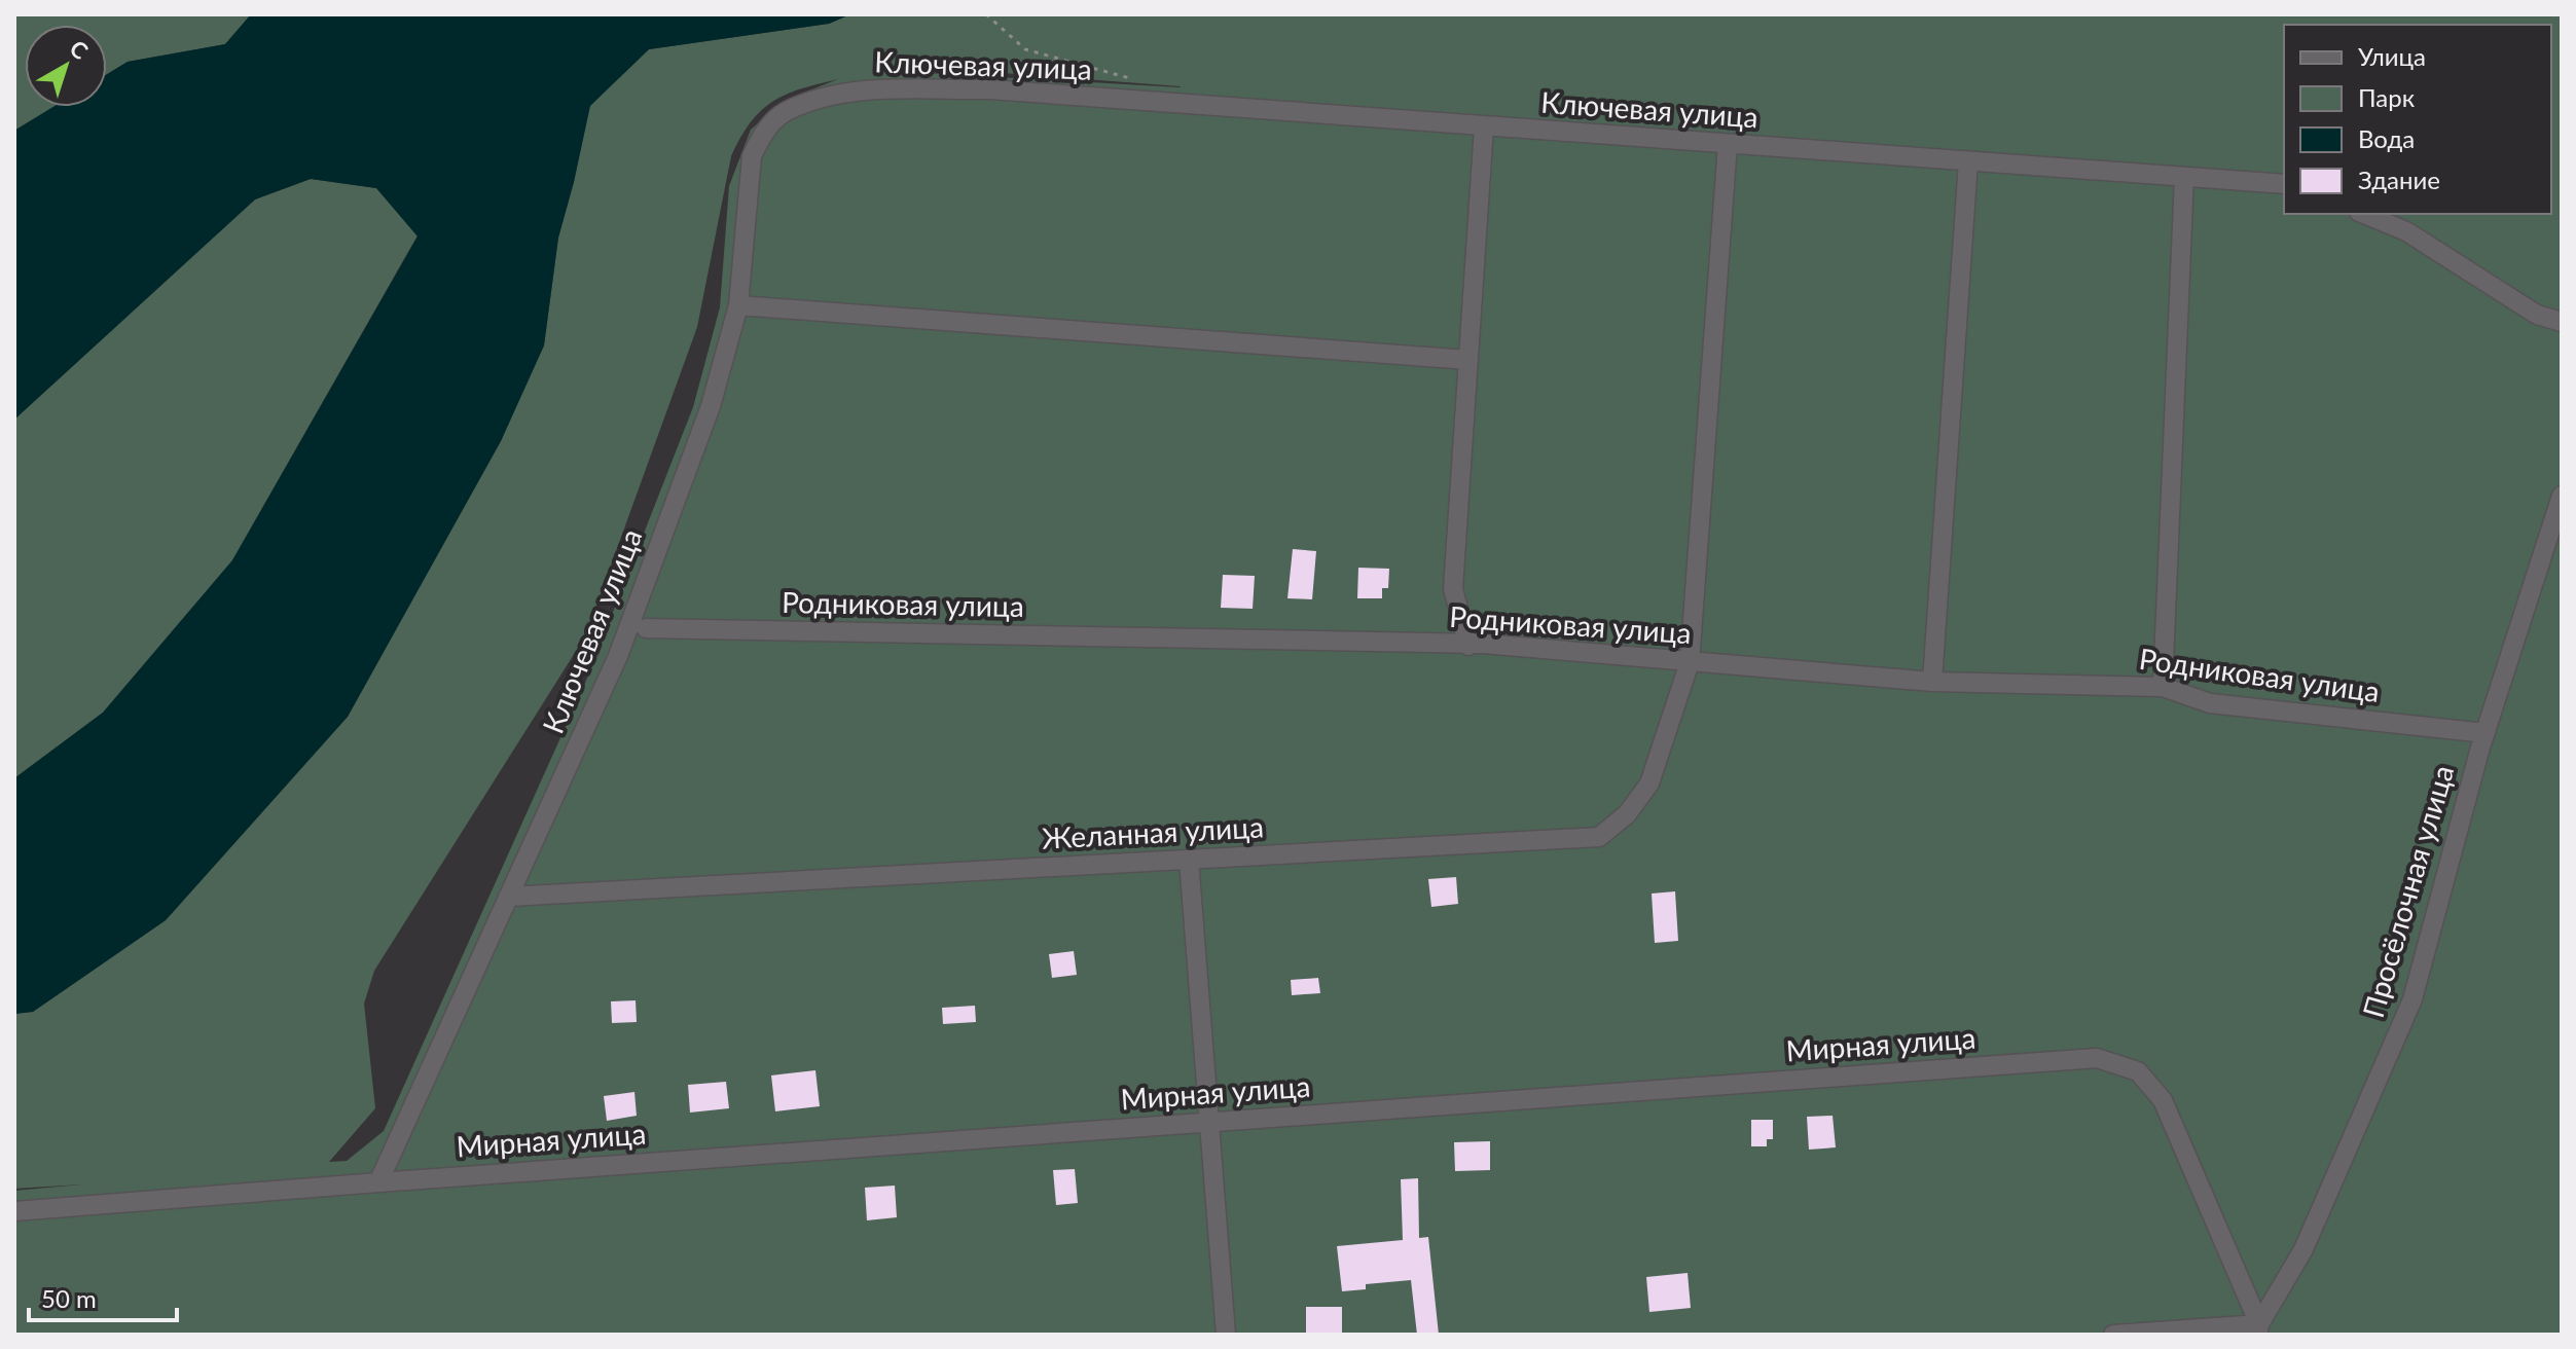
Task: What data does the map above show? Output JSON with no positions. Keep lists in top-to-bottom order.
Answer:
{
  "streets": {
    "street": [
      "Ключевая улица",
      "Родниковая улица",
      "Желанная улица",
      "Просёлочная улица",
      "Мирная улица"
    ]
  },
  "crossings": [
    ["Ключевая улица", "Желанная улица"],
    ["Ключевая улица", "Мирная улица"],
    ["Родниковая улица", "Желанная улица"],
    ["Родниковая улица", "Просёлочная улица"],
    ["Просёлочная улица", "Мирная улица"]
  ],
  "legend": [
    "Улица",
    "Парк",
    "Вода",
    "Здание"
  ],
  "scale_bar": "50 m",
  "north": "top right"
}
